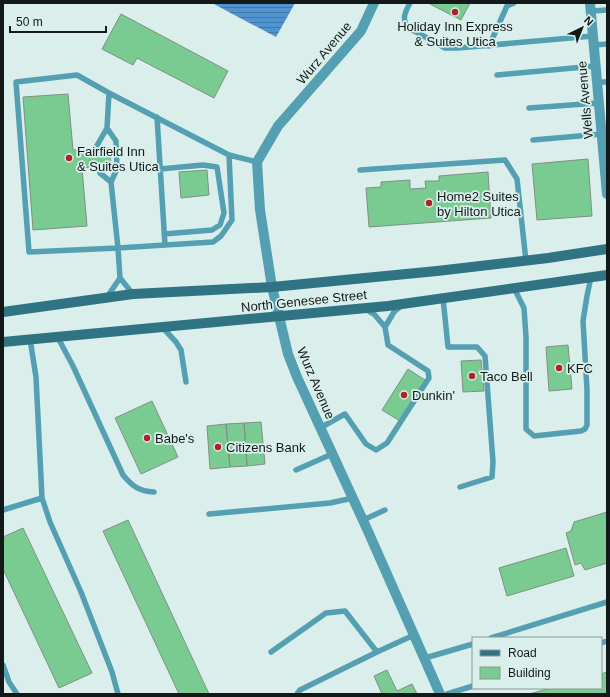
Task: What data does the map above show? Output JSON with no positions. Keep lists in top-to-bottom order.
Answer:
{
  "streets": {
    "main road": ["North Genesee Street"],
    "street": ["Wurz Avenue", "Wells Avenue"]
  },
  "crossings": [
    ["Wurz Avenue", "North Genesee Street"]
  ],
  "places": [
    "Holiday Inn Express & Suites Utica",
    "Fairfield Inn & Suites Utica",
    "Home2 Suites by Hilton Utica",
    "KFC",
    "Taco Bell",
    "Dunkin'",
    "Babe's",
    "Citizens Bank"
  ],
  "legend": ["Road", "Building"],
  "scale_bar": "50 m",
  "north": "top right"
}
